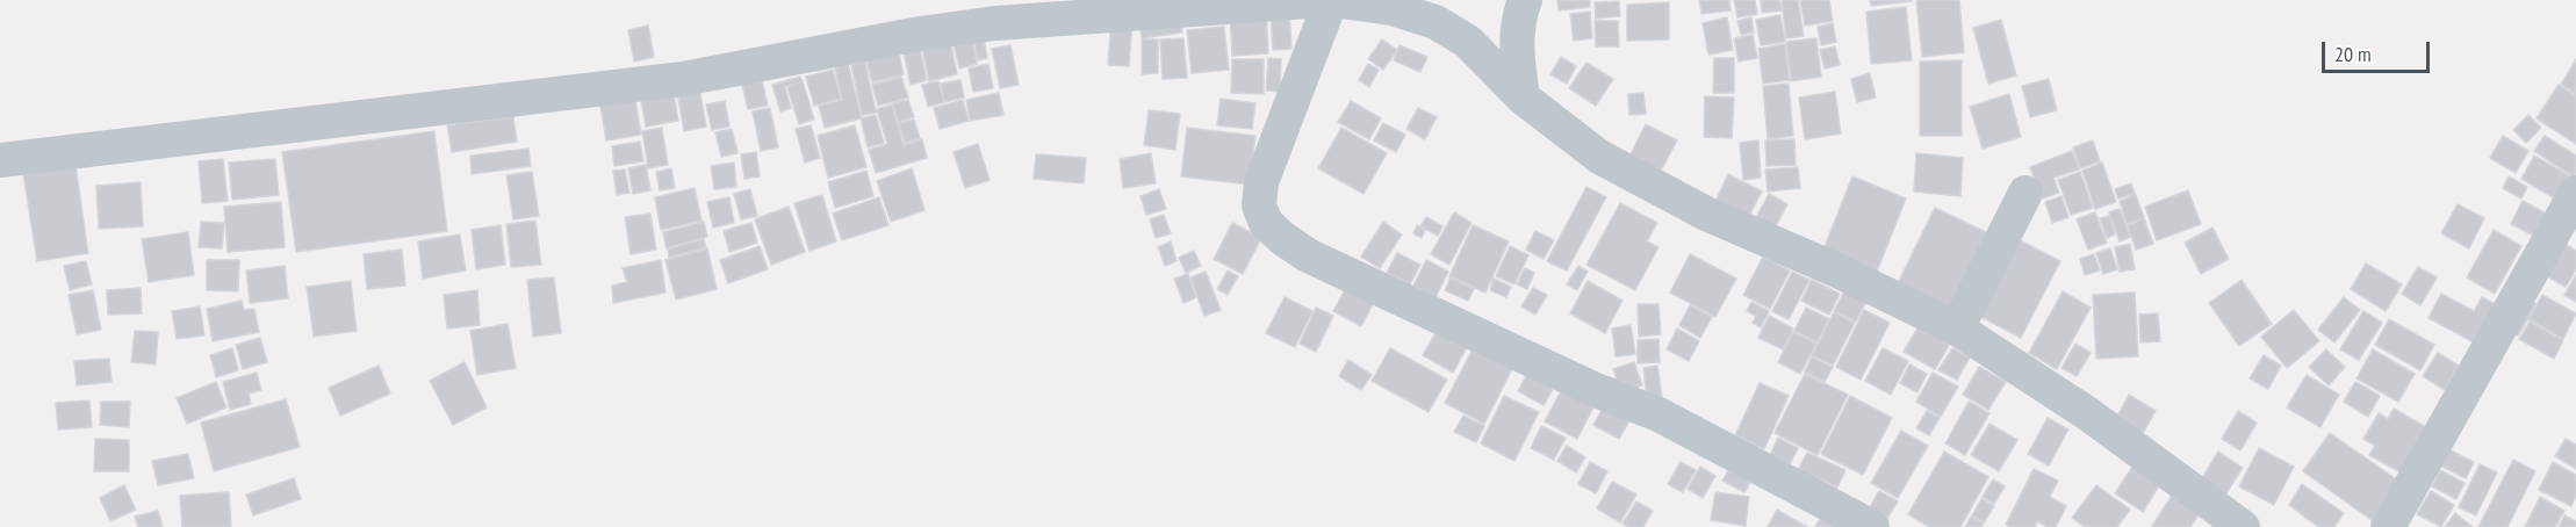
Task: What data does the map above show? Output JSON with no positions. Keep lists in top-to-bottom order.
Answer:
{
  "scale_bar": "20 m"
}
